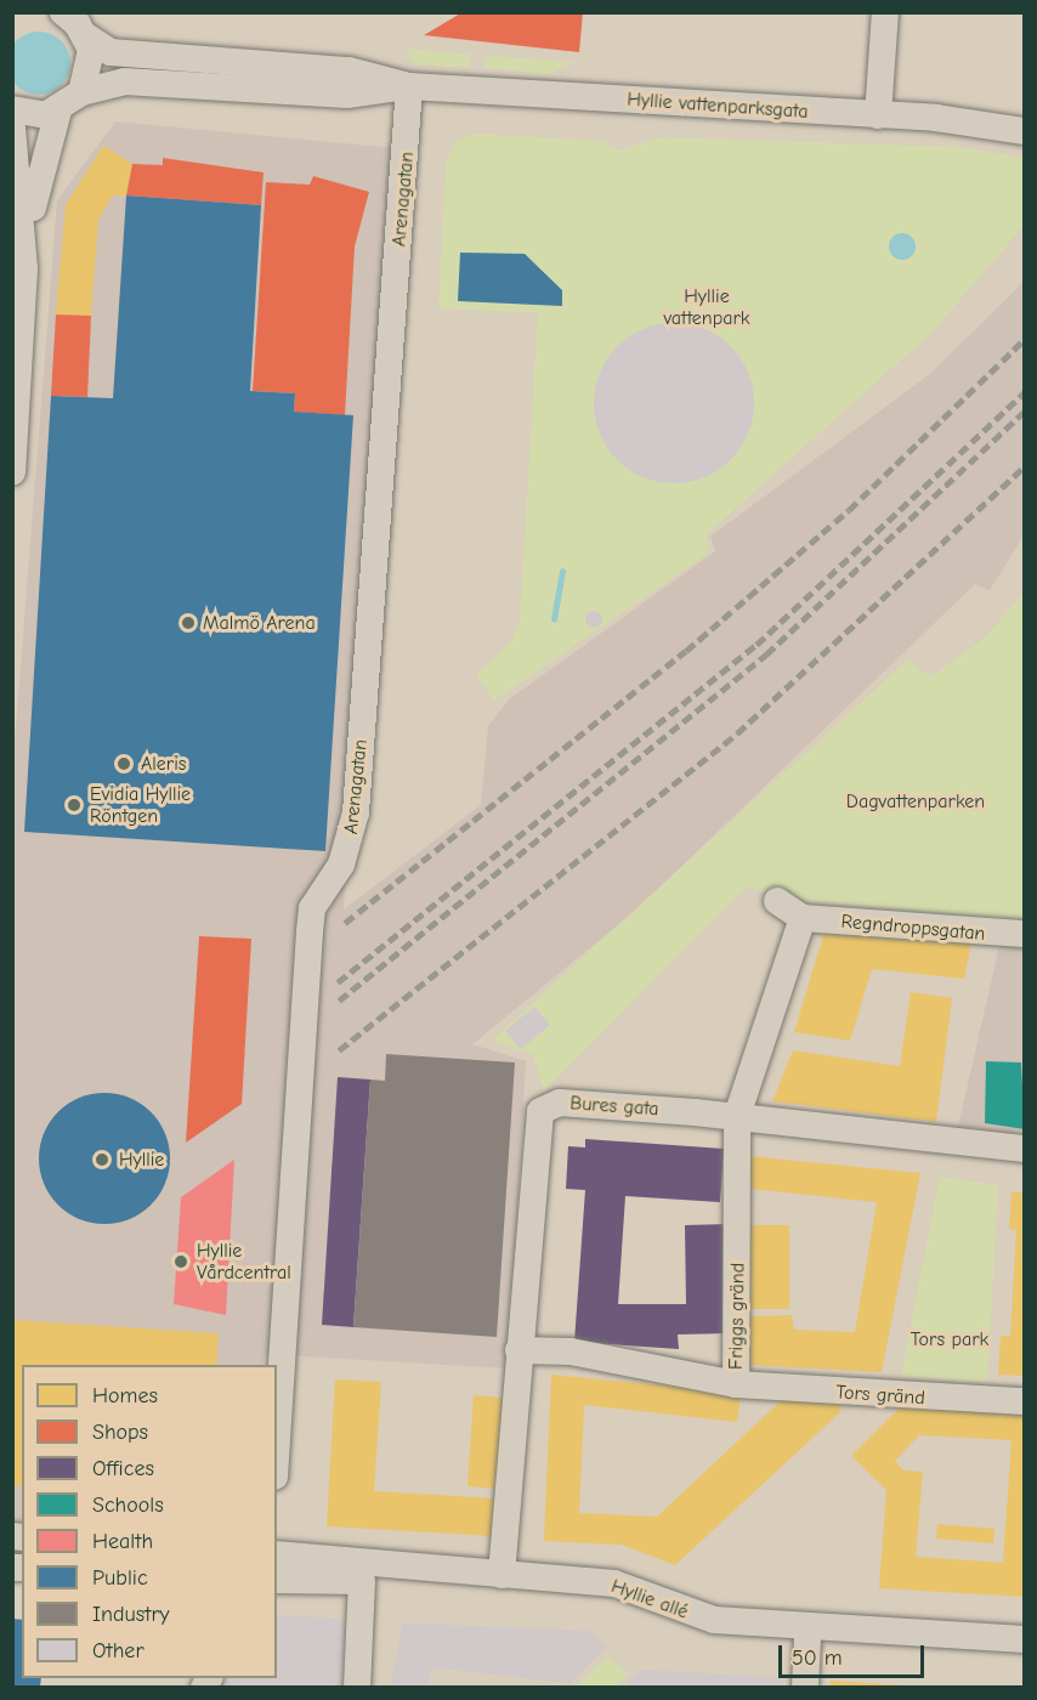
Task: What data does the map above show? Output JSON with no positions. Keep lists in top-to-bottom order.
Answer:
{
  "streets": {
    "street": [
      "Hyllie vattenparksgata",
      "Arenagatan",
      "Regndroppsgatan",
      "Bures gata",
      "Friggs gränd",
      "Tors gränd",
      "Hyllie allé"
    ]
  },
  "crossings": [
    ["Hyllie vattenparksgata", "Arenagatan"],
    ["Bures gata", "Friggs gränd"],
    ["Bures gata", "Hyllie allé"],
    ["Friggs gränd", "Tors gränd"]
  ],
  "parks": ["Hyllie vattenpark", "Dagvattenparken", "Tors park"],
  "places": [
    "Malmö Arena",
    "Aleris",
    "Evidia Hyllie Röntgen",
    "Hyllie",
    "Hyllie Vårdcentral"
  ],
  "legend": [
    "Homes",
    "Shops",
    "Offices",
    "Schools",
    "Health",
    "Public",
    "Industry",
    "Other"
  ],
  "scale_bar": "50 m"
}
